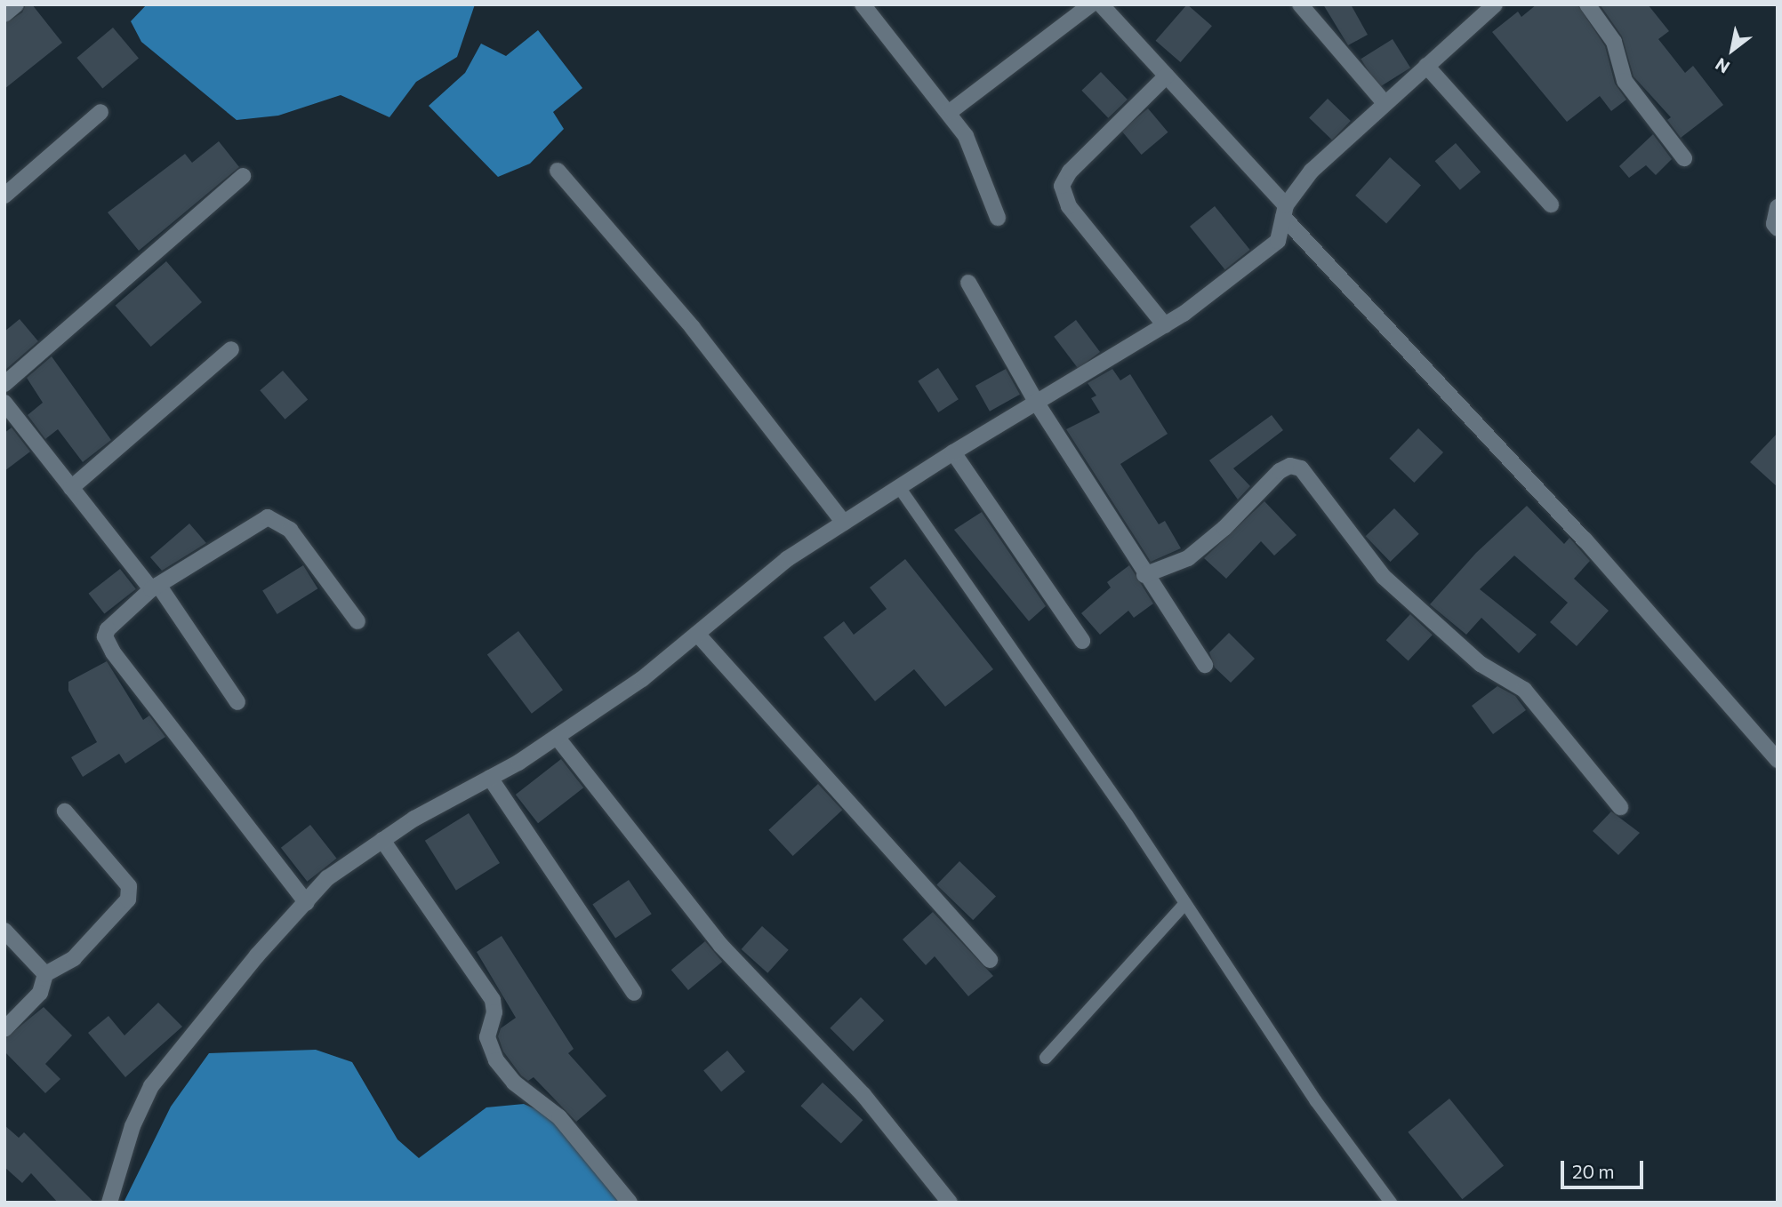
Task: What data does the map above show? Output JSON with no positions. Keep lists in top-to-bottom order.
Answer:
{
  "scale_bar": "20 m",
  "north": "bottom left"
}
